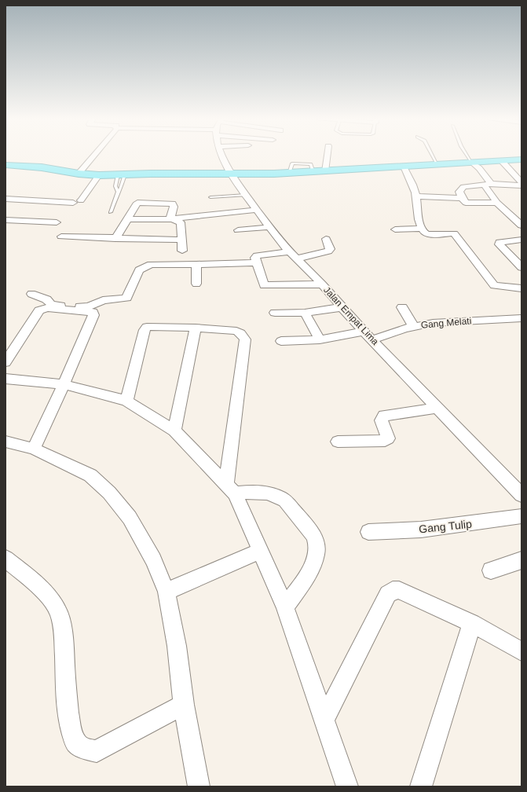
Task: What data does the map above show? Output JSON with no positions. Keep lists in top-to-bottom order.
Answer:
{
  "streets": {
    "street": ["Jalan Empat Lima", "Gang Melati", "Gang Tulip"]
  },
  "crossings": [
    ["Jalan Empat Lima", "Gang Melati"]
  ]
}
